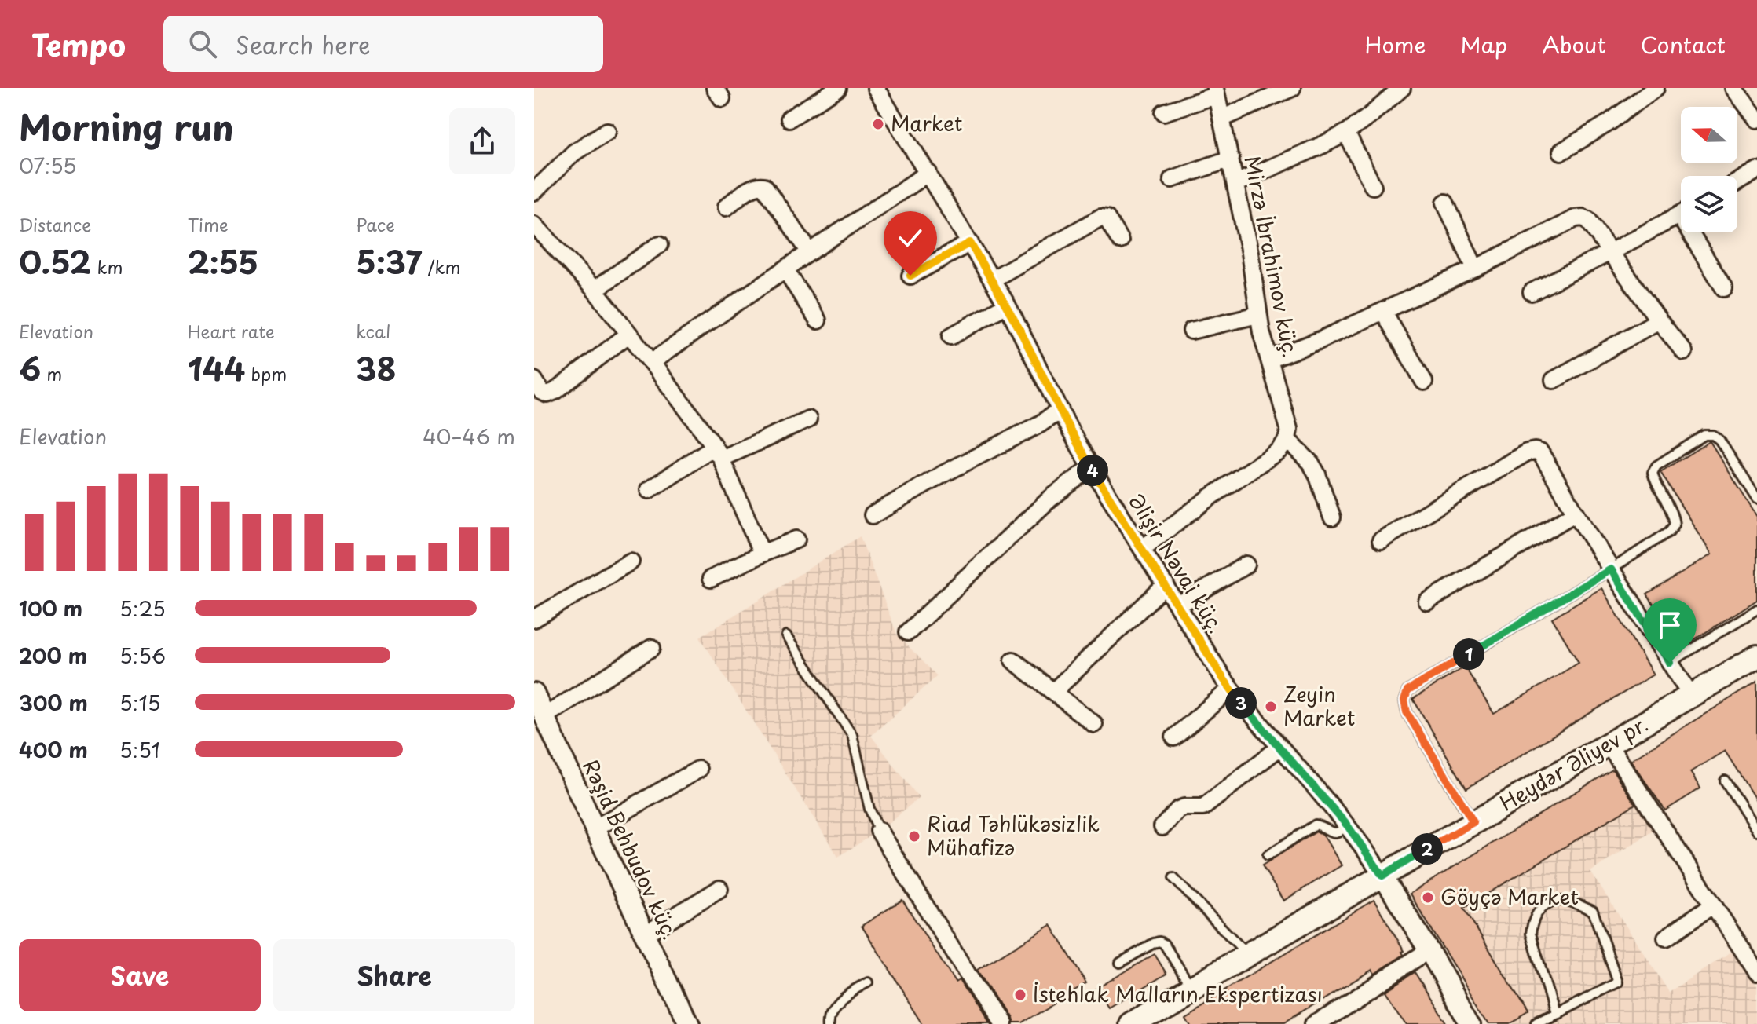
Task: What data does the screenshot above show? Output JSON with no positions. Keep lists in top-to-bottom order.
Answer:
{
  "streets": {
    "main road": ["Heydər Əliyev pr."],
    "street": ["Mirzə İbrahimov küç.", "Əlişir Nəvai küç.", "Rəşid Behbudov küç."]
  },
  "crossings": [
    ["Əlişir Nəvai küç.", "Heydər Əliyev pr."]
  ],
  "places": [
    "Market",
    "Zeyin Market",
    "Riad Təhlükəsizlik Mühafizə",
    "Göyçə Market",
    "İstehlak Malların Ekspertizası"
  ],
  "north": "left",
  "page": {
    "header": "Tempo",
    "search": "Search here",
    "nav": [
      "Home",
      "Map",
      "About",
      "Contact"
    ],
    "heading": ["Morning run", "07:55"],
    "stats": [
      ["Distance", "0.52 km"],
      ["Time", "2:55"],
      ["Pace", "5:37 /km"],
      ["Elevation", "6 m"],
      ["Heart rate", "144 bpm"],
      ["kcal", "38"]
    ],
    "chart": ["Elevation", "40–46 m"],
    "pins": [
      "4",
      "1",
      "3",
      "2"
    ],
    "list": [
      {
        "name": "100 m",
        "note": "5:25"
      },
      {
        "name": "200 m",
        "note": "5:56"
      },
      {
        "name": "300 m",
        "note": "5:15"
      },
      {
        "name": "400 m",
        "note": "5:51"
      }
    ],
    "buttons": ["Save", "Share"]
  }
}
